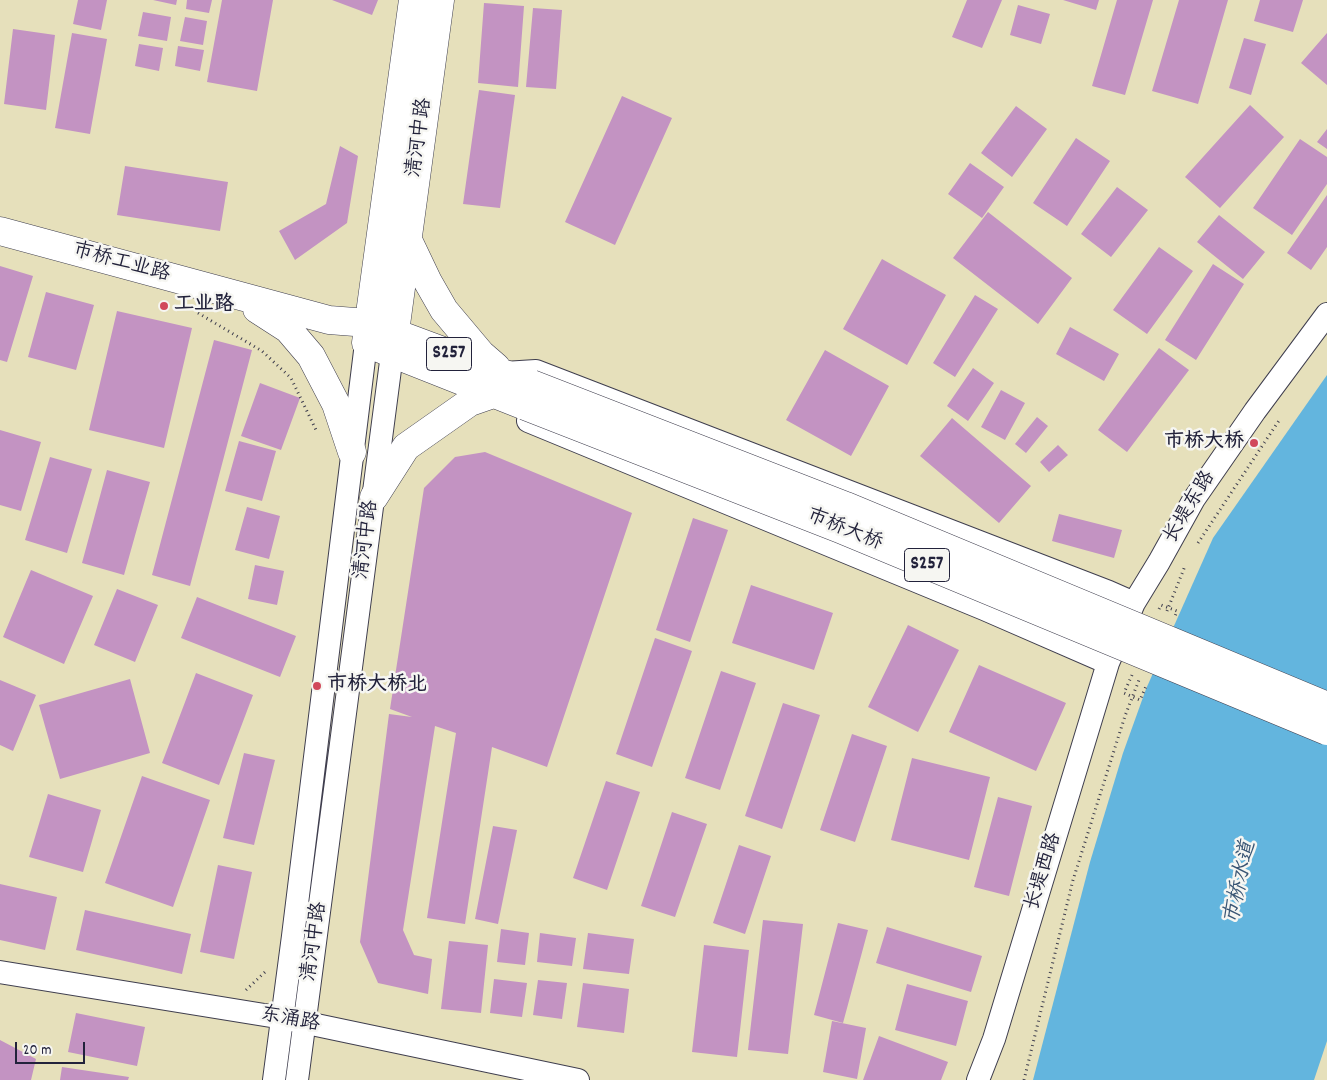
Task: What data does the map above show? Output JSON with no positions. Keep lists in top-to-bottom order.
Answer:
{
  "streets": {
    "main road": [
      "清河中路",
      "市桥工业路",
      "S257",
      "市桥大桥"
    ],
    "street": ["长堤东路", "长堤西路", "东涌路"]
  },
  "crossings": [
    ["清河中路", "市桥工业路"],
    ["清河中路", "东涌路"],
    ["市桥工业路", "市桥大桥"],
    ["长堤东路", "长堤西路"]
  ],
  "water": ["市桥水道"],
  "places": ["工业路", "市桥大桥", "市桥大桥北"],
  "scale_bar": "20 m"
}
